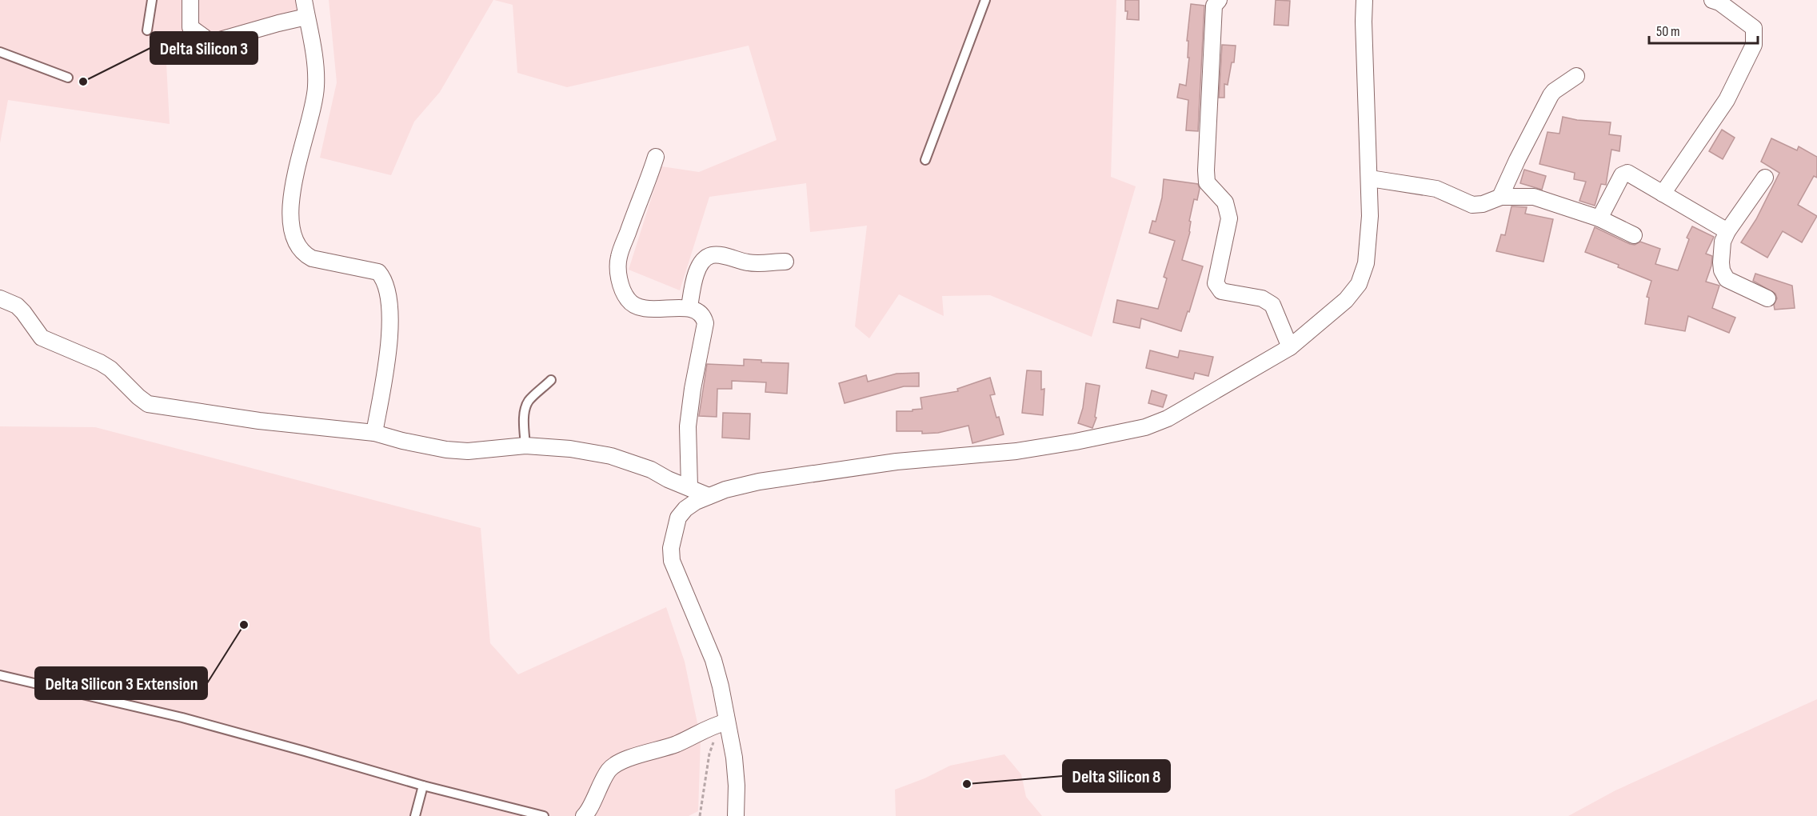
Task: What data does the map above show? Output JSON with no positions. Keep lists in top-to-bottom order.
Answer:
{
  "places": ["Delta Silicon 3", "Delta Silicon 3 Extension", "Delta Silicon 8"],
  "scale_bar": "50 m"
}
